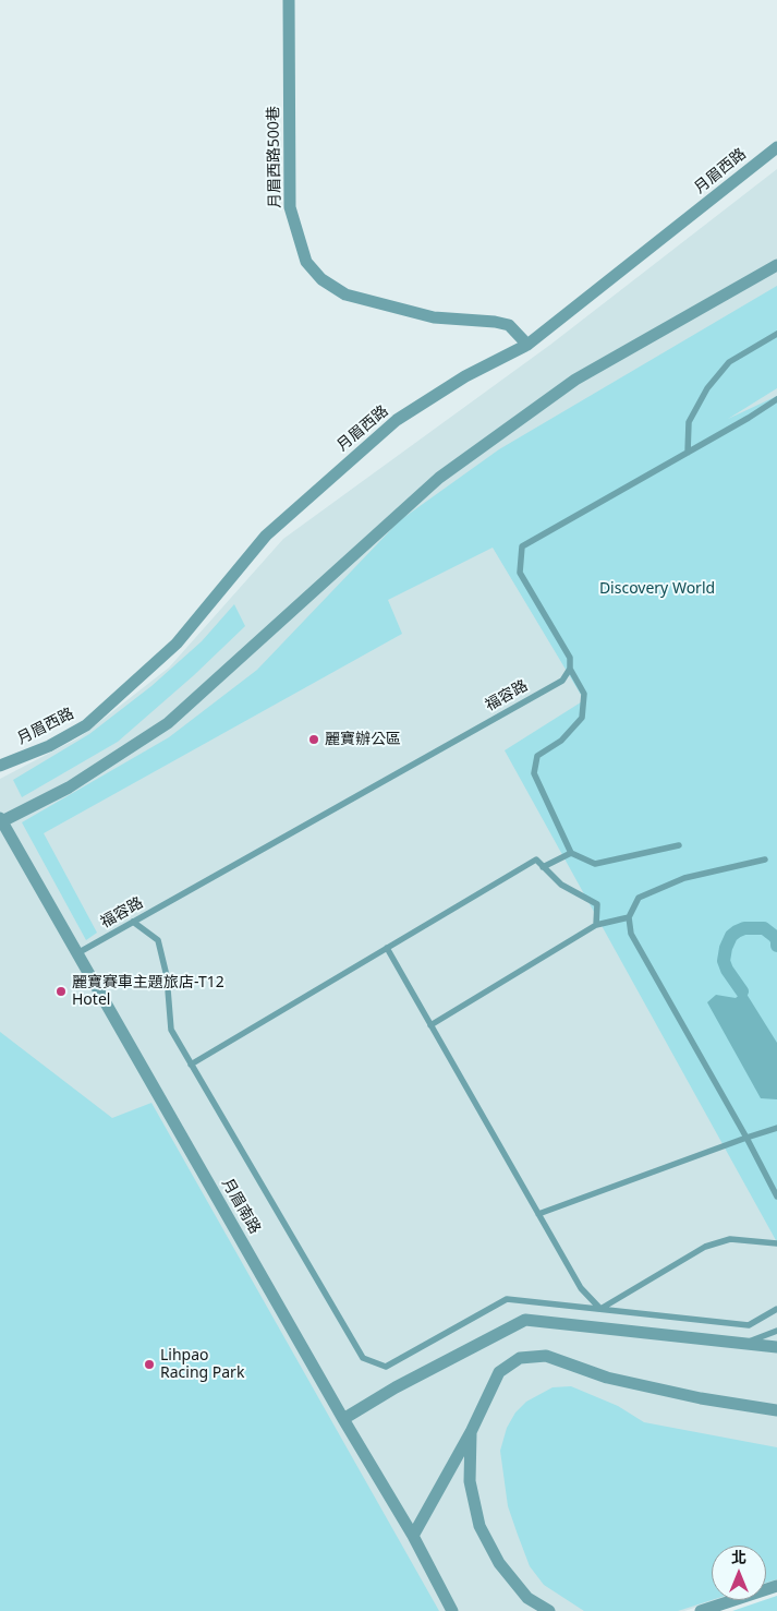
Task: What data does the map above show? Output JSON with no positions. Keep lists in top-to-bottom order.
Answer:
{
  "streets": {
    "street": ["月眉西路500巷", "月眉西路", "月眉南路"],
    "lane": ["福容路"]
  },
  "crossings": [
    ["月眉西路500巷", "月眉西路"],
    ["福容路", "月眉南路"]
  ],
  "parks": ["Discovery World"],
  "places": ["麗寶辦公區", "麗寶賽車主題旅店-T12 Hotel", "Lihpao Racing Park"],
  "north": "top"
}
